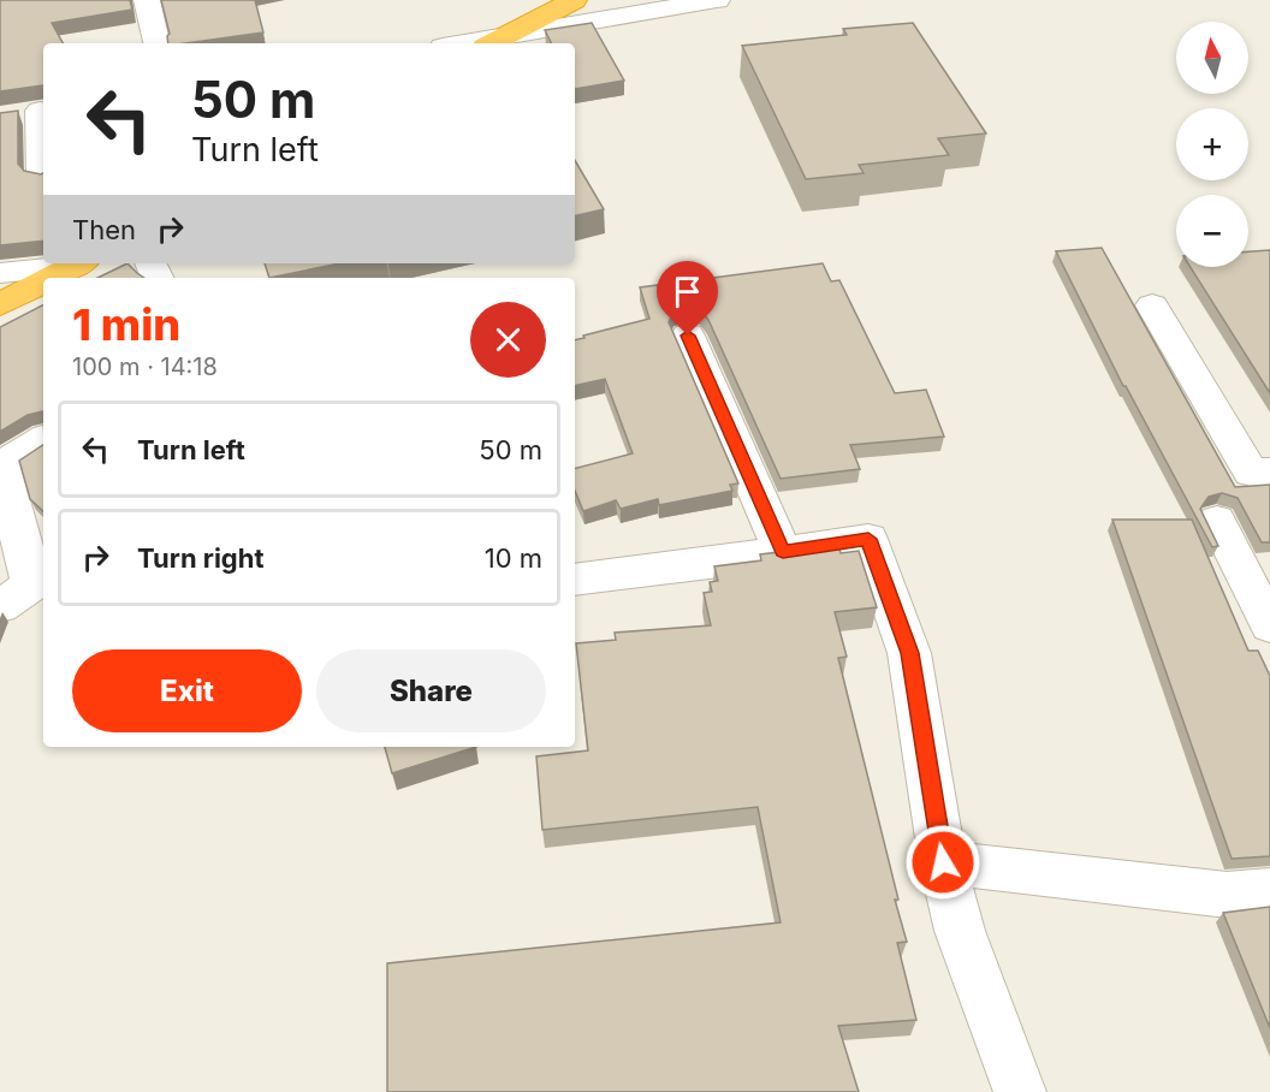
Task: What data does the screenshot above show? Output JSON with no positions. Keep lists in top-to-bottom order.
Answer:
{
  "north": "top",
  "page": {
    "map_buttons": ["+", "−"],
    "turn": ["50 m", "Turn left"],
    "then": "Then",
    "heading": ["1 min", "100 m · 14:18"],
    "list": [
      {
        "name": "Turn left",
        "value": "50 m"
      },
      {
        "name": "Turn right",
        "value": "10 m"
      }
    ],
    "buttons": ["Exit", "Share"]
  }
}
